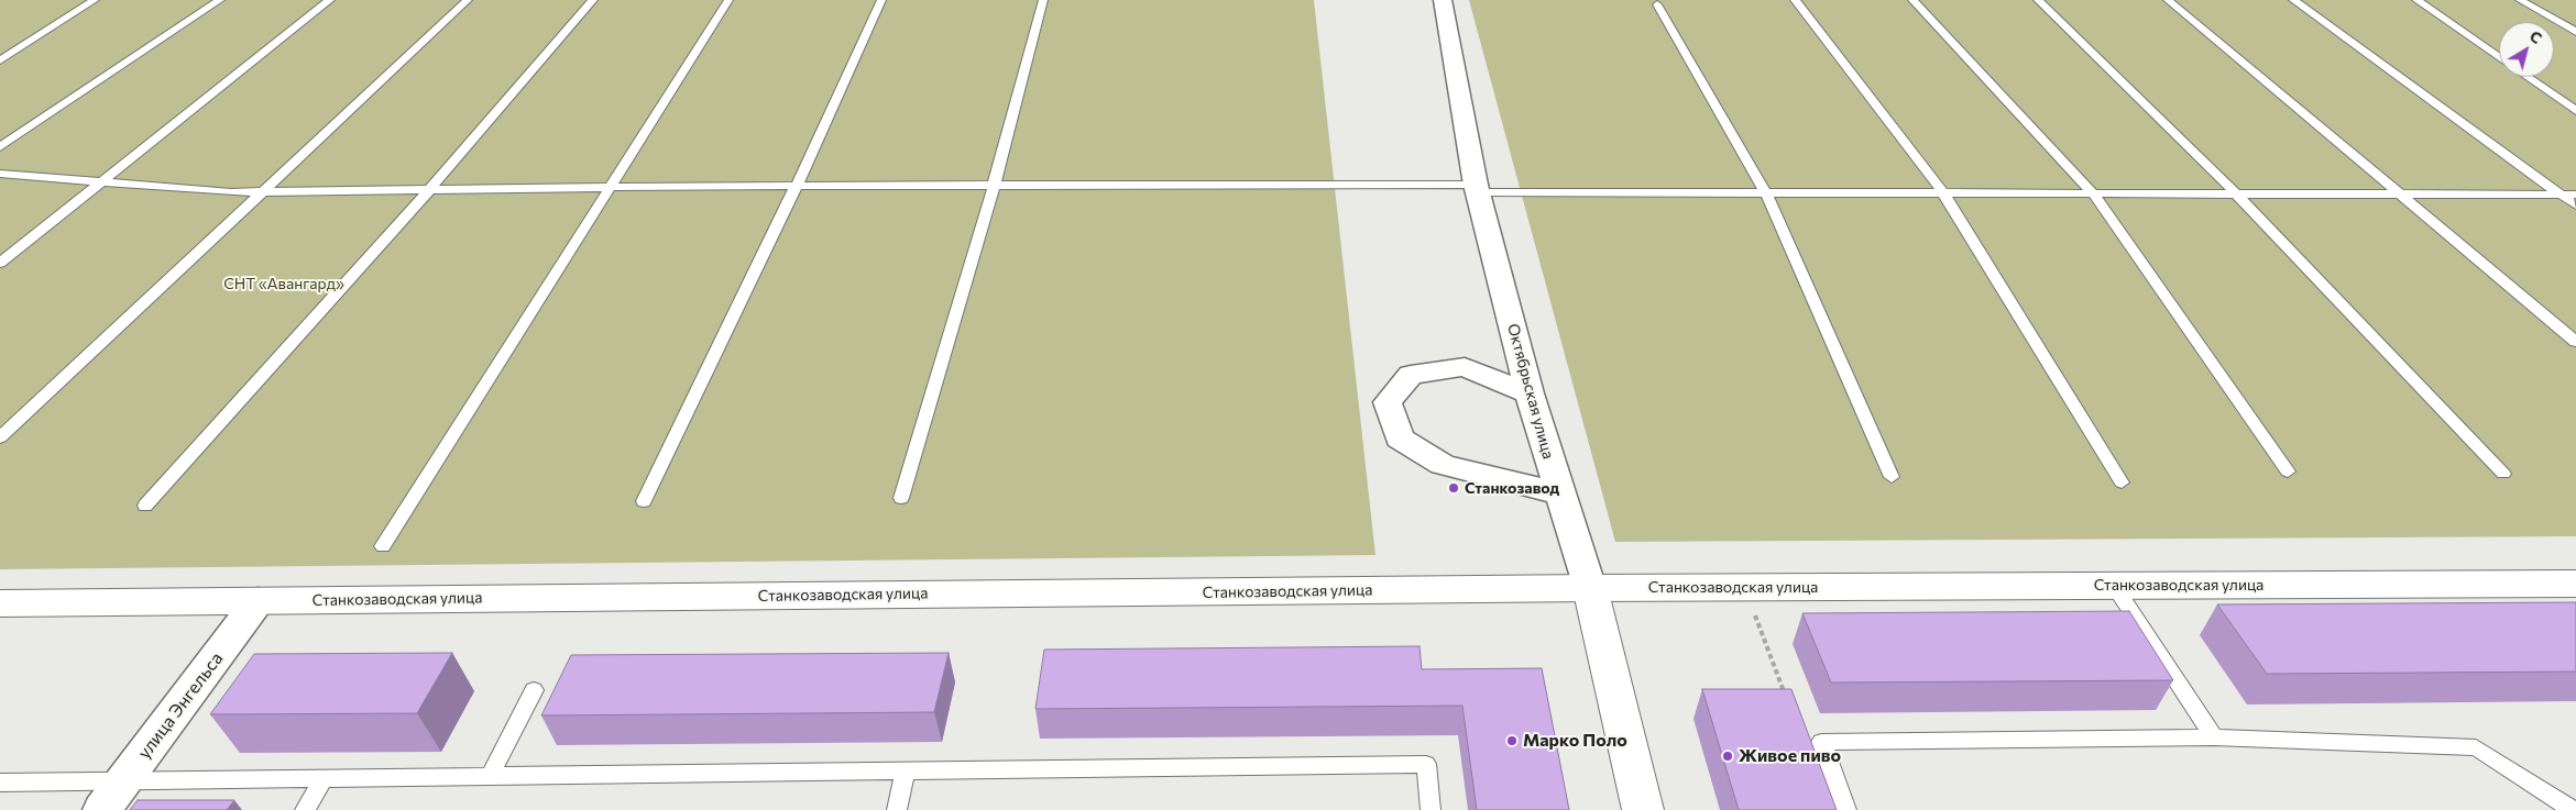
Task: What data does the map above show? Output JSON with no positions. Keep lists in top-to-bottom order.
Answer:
{
  "streets": {
    "street": ["Октябрьская улица", "Станкозаводская улица", "улица Энгельса"]
  },
  "crossings": [
    ["Октябрьская улица", "Станкозаводская улица"],
    ["Станкозаводская улица", "улица Энгельса"]
  ],
  "parks": ["СНТ «Авангард»"],
  "places": ["Станкозавод", "Марко Поло", "Живое пиво"],
  "north": "top right"
}
